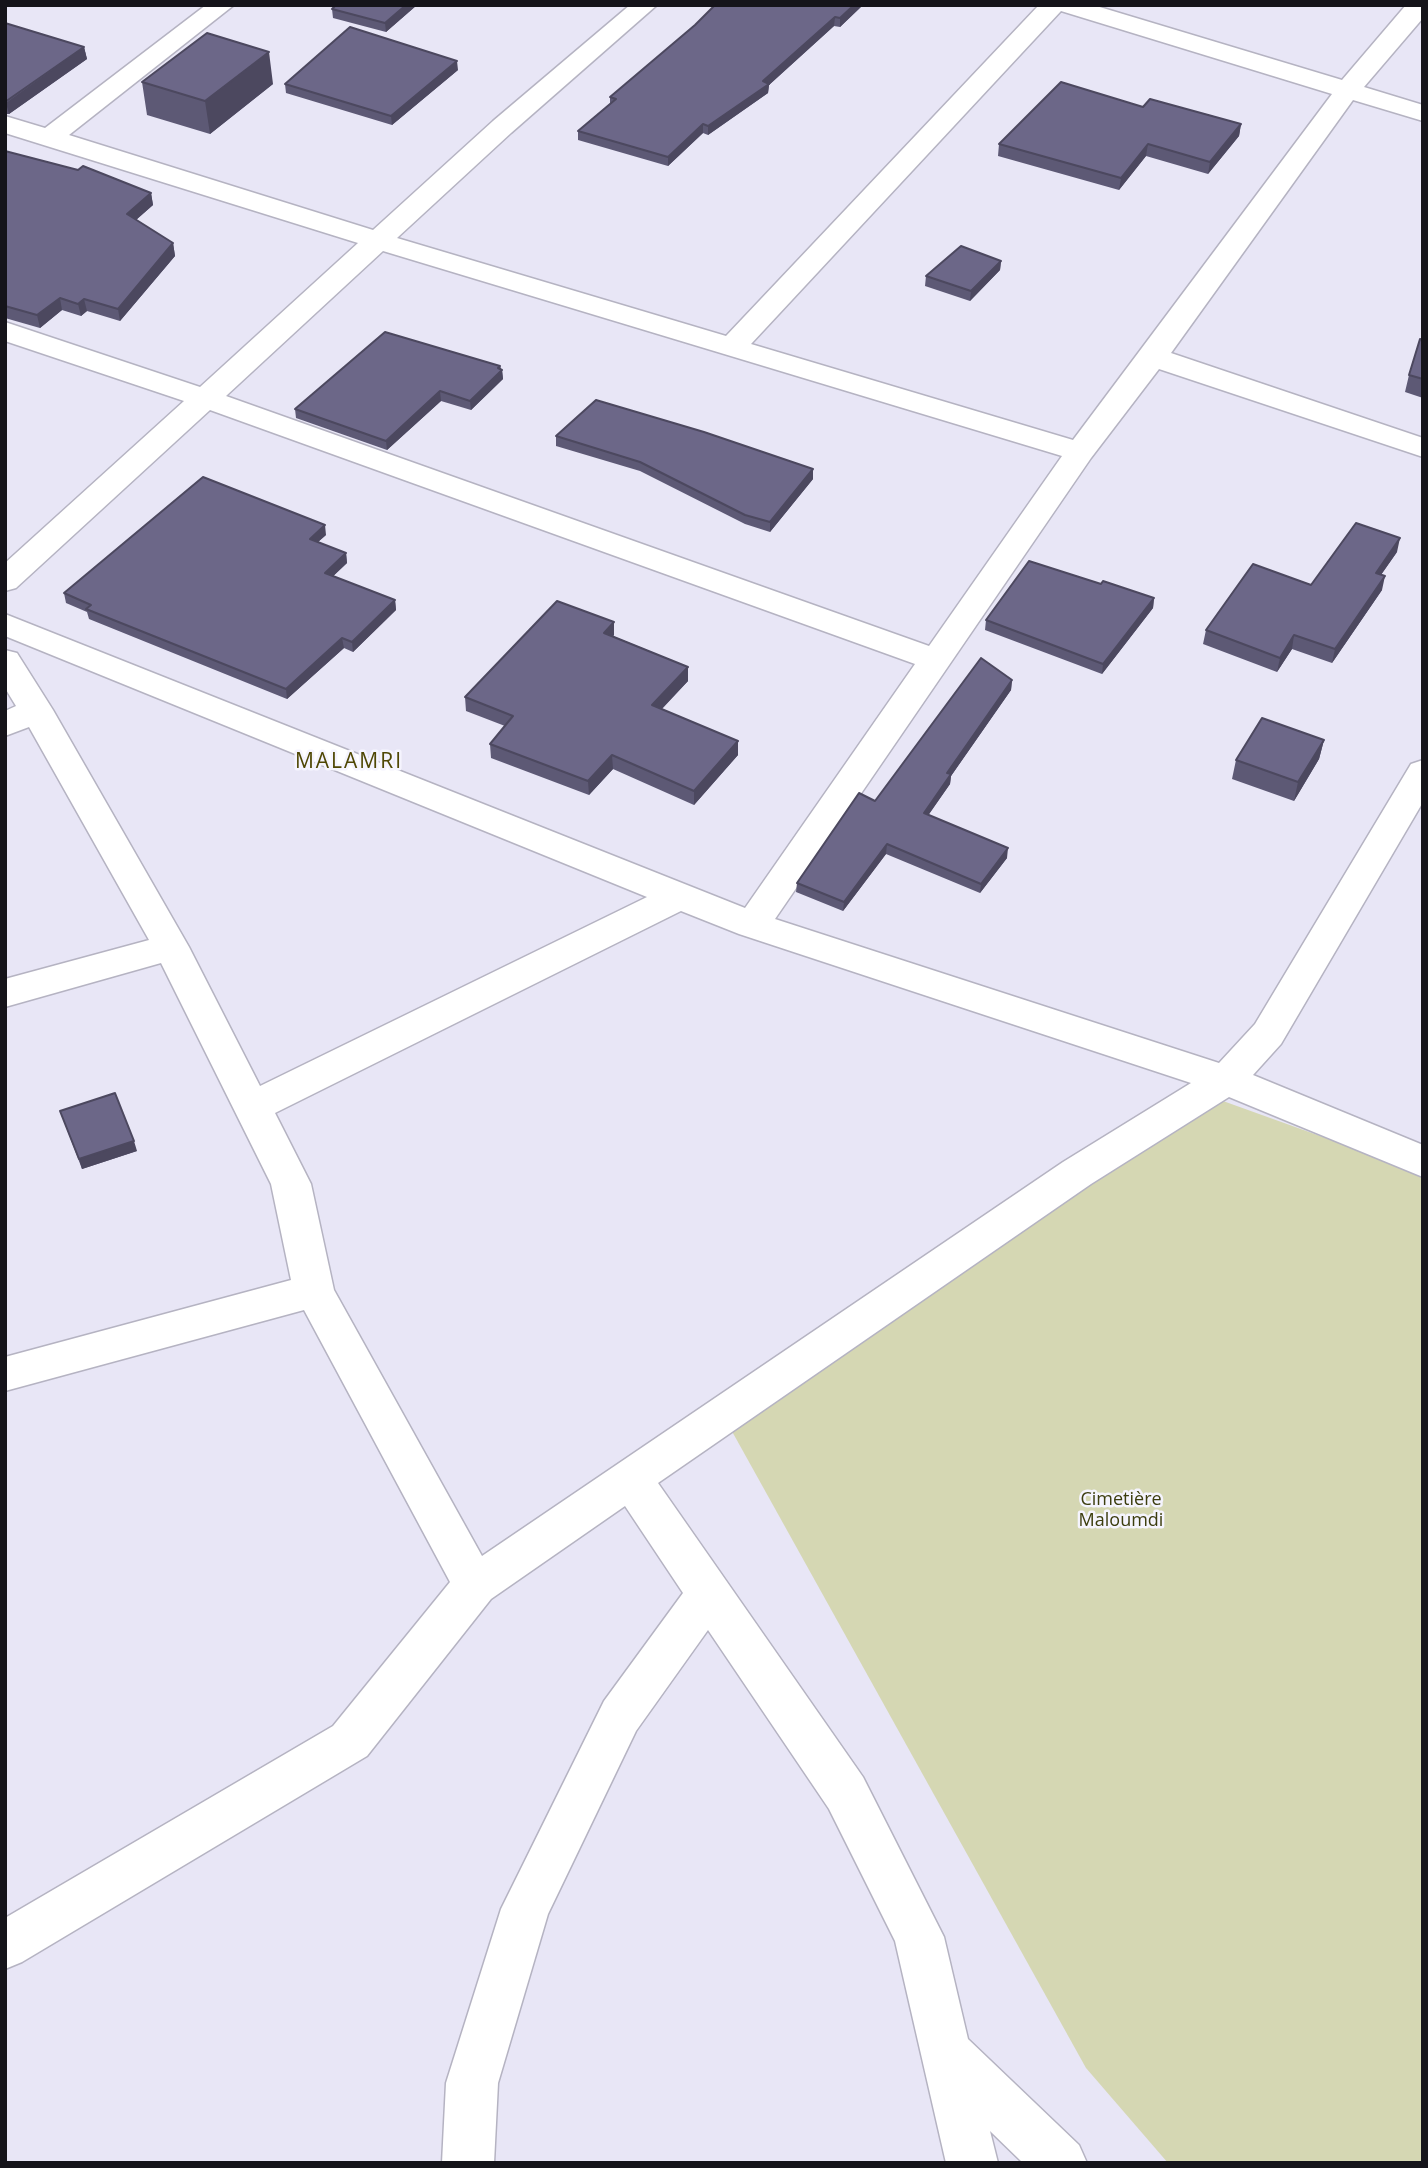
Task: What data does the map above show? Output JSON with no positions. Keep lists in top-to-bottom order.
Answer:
{
  "districts": ["MALAMRI"],
  "parks": ["Cimetière Maloumdi"]
}
